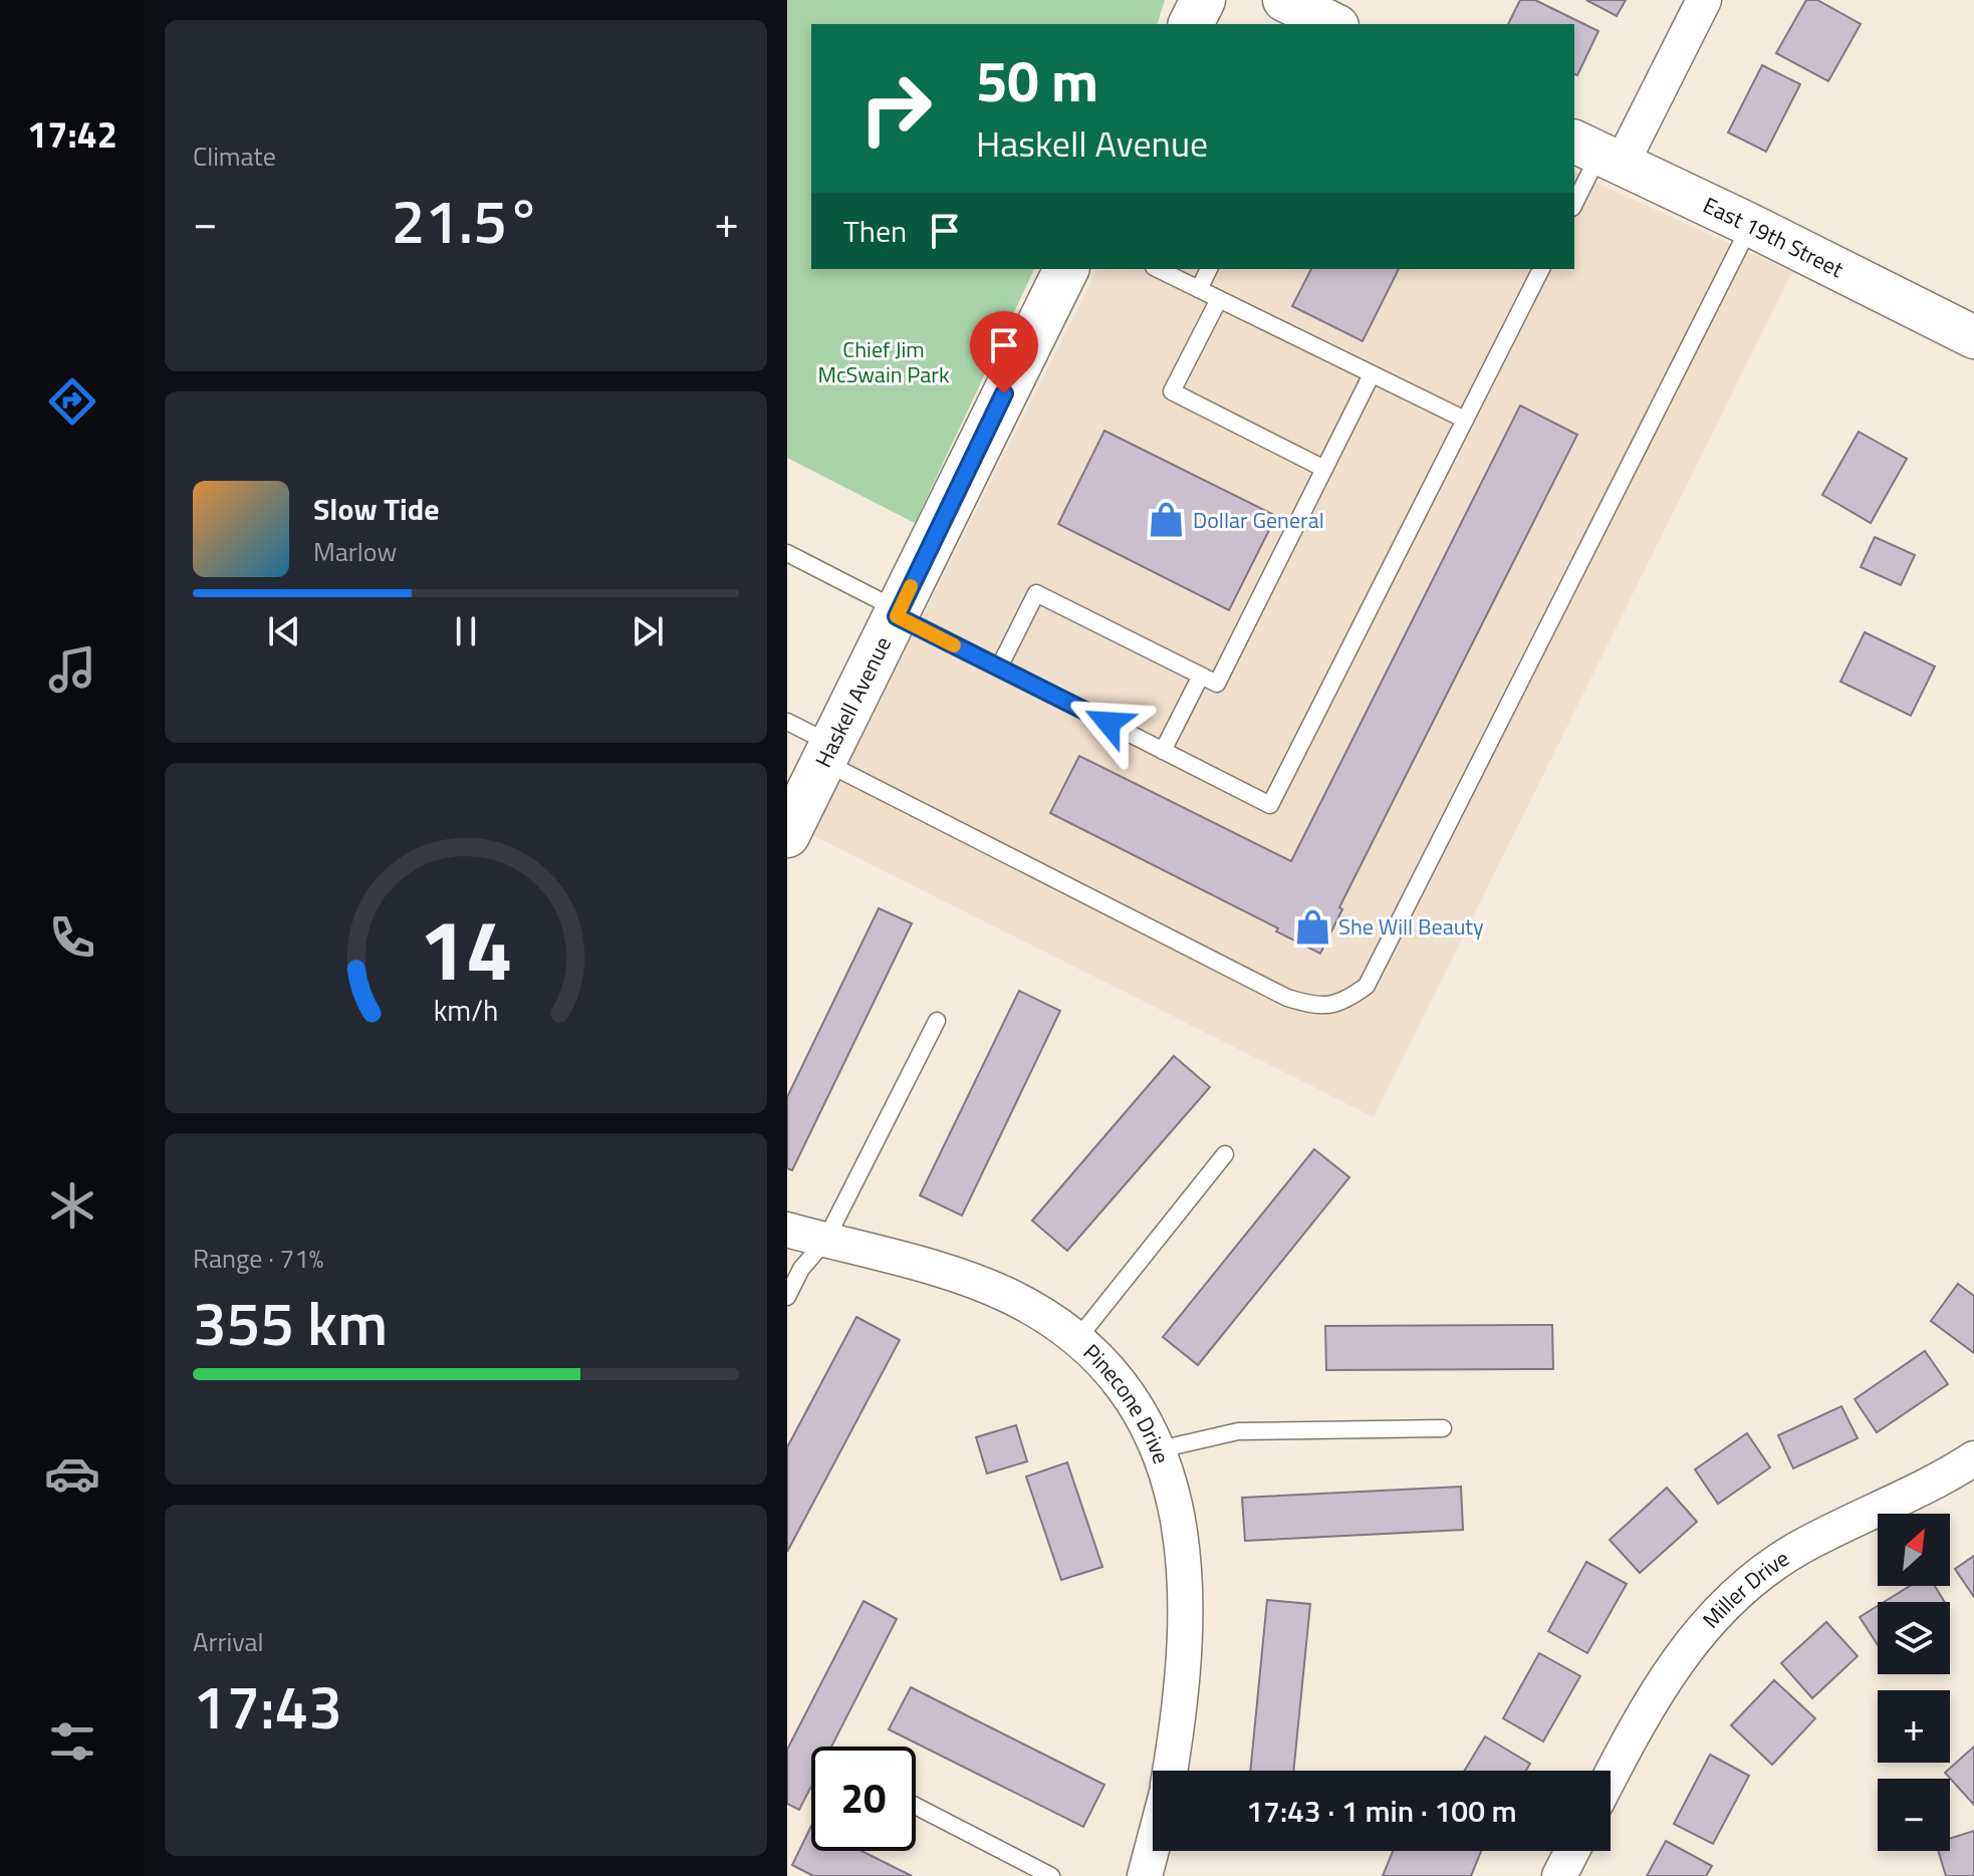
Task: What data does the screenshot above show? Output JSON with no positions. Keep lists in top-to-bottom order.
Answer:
{
  "streets": {
    "main road": ["Haskell Avenue"],
    "street": ["East 19th Street", "Pinecone Drive", "Miller Drive"]
  },
  "parks": ["Chief Jim McSwain Park"],
  "places": {
    "shop": ["Dollar General", "She Will Beauty"]
  },
  "north": "top right",
  "page": {
    "tabs": "17:42",
    "tile": [
      "Climate",
      ["Range · 71%", "355 km"],
      ["Arrival", "17:43"]
    ],
    "turn": ["50 m", "Haskell Avenue"],
    "heat": ["−", "21.5°", "+"],
    "then": "Then",
    "song": ["Slow Tide", "Marlow"],
    "map_buttons": ["+", "−"],
    "limit": "20",
    "trip": "17:43 · 1 min · 100 m",
    "gauge": ["14", "km/h"]
  }
}
